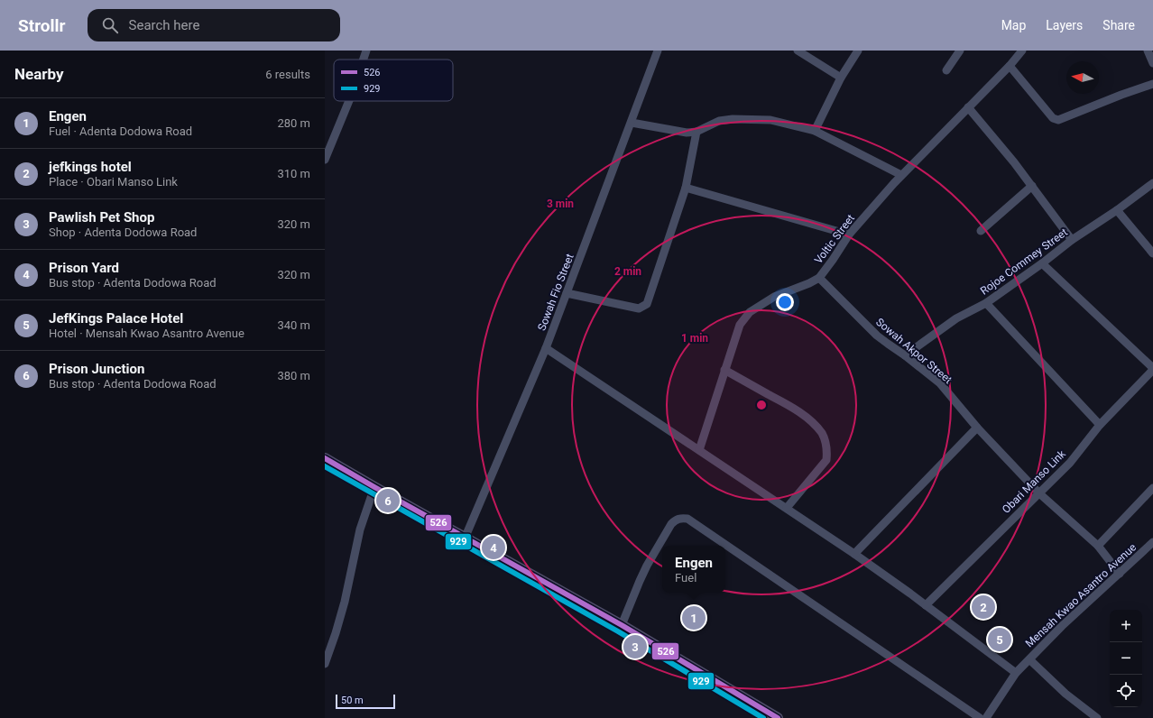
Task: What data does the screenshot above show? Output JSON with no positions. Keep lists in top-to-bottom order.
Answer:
{
  "streets": {
    "street": [
      "Voltic Street",
      "Rojoe Commey Street",
      "Sowah Fio Street",
      "Sowah Akpor Street",
      "Obari Manso Link",
      "Mensah Kwao Asantro Avenue"
    ]
  },
  "crossings": [
    ["Voltic Street", "Sowah Akpor Street"],
    ["Rojoe Commey Street", "Sowah Akpor Street"],
    ["Sowah Akpor Street", "Obari Manso Link"],
    ["Sowah Akpor Street", "Mensah Kwao Asantro Avenue"]
  ],
  "lines": ["transit line 526", "transit line 929"],
  "legend": ["526", "929"],
  "scale_bar": "50 m",
  "north": "left",
  "page": {
    "header": "Strollr",
    "search": "Search here",
    "nav": ["Map", "Layers", "Share"],
    "heading": ["Nearby", "6 results"],
    "list": [
      {
        "mark": "1",
        "name": "Engen",
        "note": "Fuel · Adenta Dodowa Road",
        "value": "280 m"
      },
      {
        "mark": "2",
        "name": "jefkings hotel",
        "note": "Place · Obari Manso Link",
        "value": "310 m"
      },
      {
        "mark": "3",
        "name": "Pawlish Pet Shop",
        "note": "Shop · Adenta Dodowa Road",
        "value": "320 m"
      },
      {
        "mark": "4",
        "name": "Prison Yard",
        "note": "Bus stop · Adenta Dodowa Road",
        "value": "320 m"
      },
      {
        "mark": "5",
        "name": "JefKings Palace Hotel",
        "note": "Hotel · Mensah Kwao Asantro Avenue",
        "value": "340 m"
      },
      {
        "mark": "6",
        "name": "Prison Junction",
        "note": "Bus stop · Adenta Dodowa Road",
        "value": "380 m"
      }
    ],
    "pins": [
      "6",
      "4",
      "2",
      "1",
      "5",
      "3"
    ],
    "popup": ["Engen", "Fuel"],
    "map_buttons": ["+", "−"],
    "scale": "50 m"
  },
  "rings": ["3 min", "2 min", "1 min"]
}
